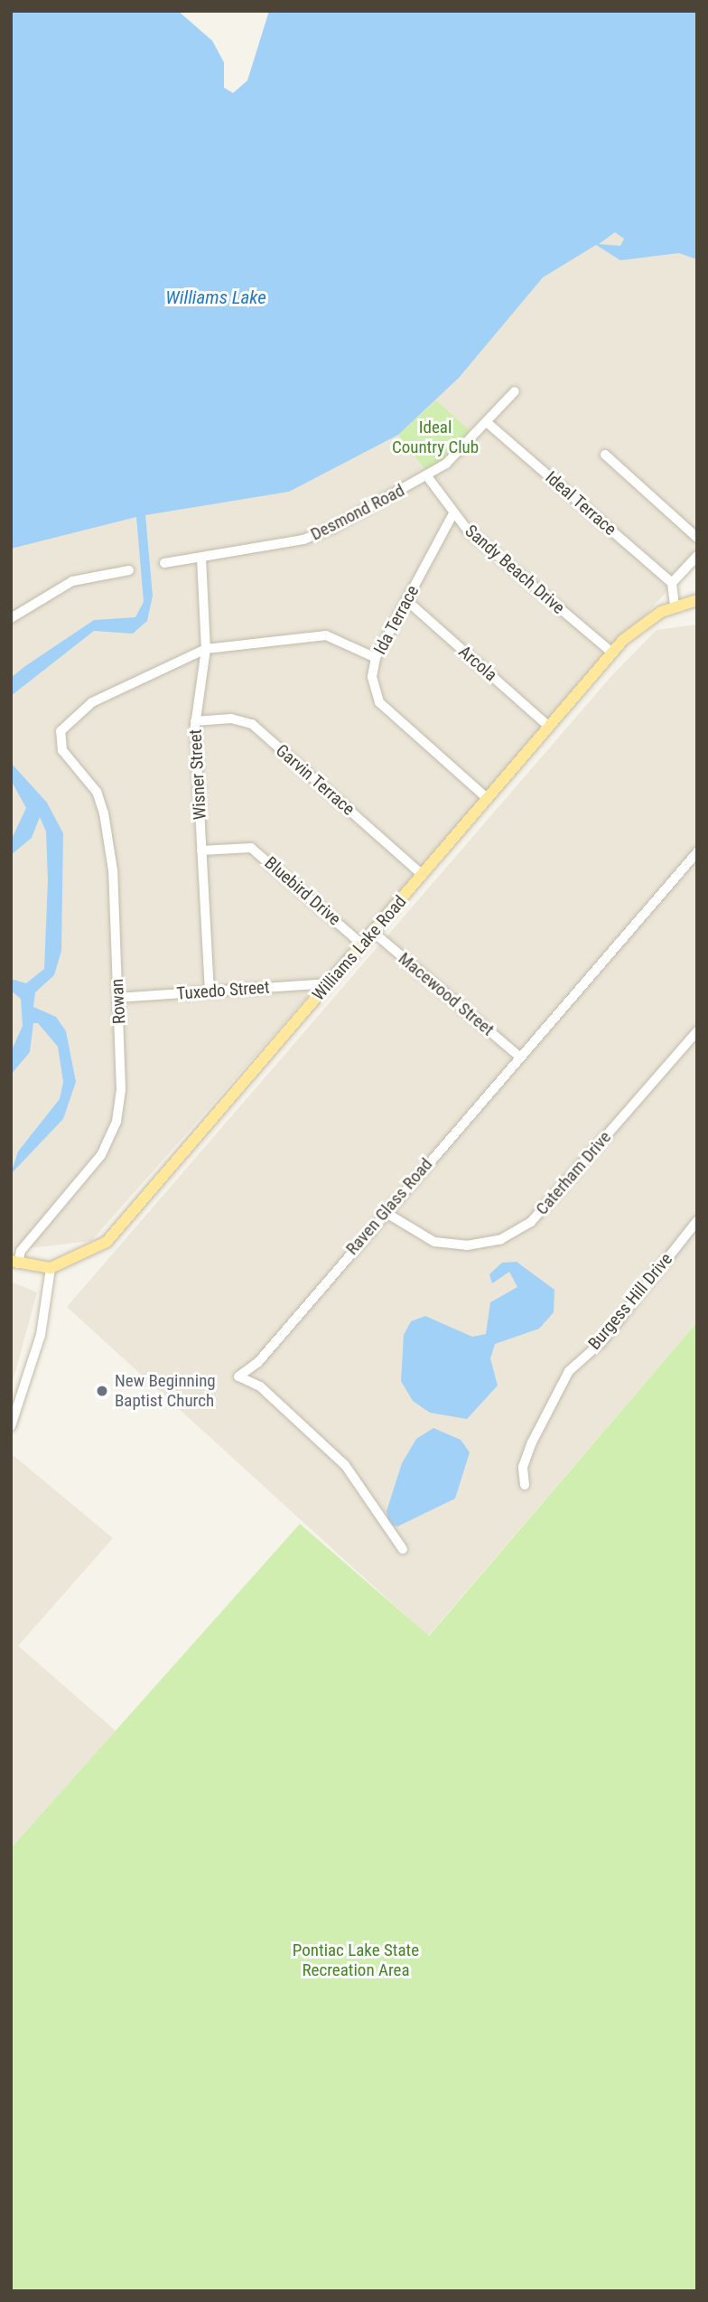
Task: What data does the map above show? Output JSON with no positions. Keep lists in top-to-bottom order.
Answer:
{
  "streets": {
    "main road": ["Williams Lake Road"],
    "street": [
      "Ideal Terrace",
      "Desmond Road",
      "Sandy Beach Drive",
      "Ida Terrace",
      "Arcola",
      "Wisner Street",
      "Garvin Terrace",
      "Bluebird Drive",
      "Tuxedo Street",
      "Macewood Street",
      "Rowan",
      "Caterham Drive",
      "Raven Glass Road",
      "Burgess Hill Drive"
    ]
  },
  "crossings": [
    ["Ideal Terrace", "Desmond Road"],
    ["Desmond Road", "Sandy Beach Drive"],
    ["Desmond Road", "Wisner Street"],
    ["Sandy Beach Drive", "Ida Terrace"],
    ["Sandy Beach Drive", "Williams Lake Road"],
    ["Ida Terrace", "Arcola"],
    ["Ida Terrace", "Williams Lake Road"],
    ["Arcola", "Williams Lake Road"],
    ["Wisner Street", "Garvin Terrace"],
    ["Wisner Street", "Bluebird Drive"],
    ["Wisner Street", "Tuxedo Street"],
    ["Wisner Street", "Rowan"],
    ["Garvin Terrace", "Williams Lake Road"],
    ["Bluebird Drive", "Williams Lake Road"],
    ["Williams Lake Road", "Tuxedo Street"],
    ["Williams Lake Road", "Macewood Street"],
    ["Williams Lake Road", "Rowan"],
    ["Tuxedo Street", "Rowan"],
    ["Macewood Street", "Raven Glass Road"],
    ["Caterham Drive", "Raven Glass Road"]
  ],
  "water": ["Williams Lake"],
  "parks": ["Ideal Country Club", "Pontiac Lake State Recreation Area"],
  "places": ["New Beginning Baptist Church"]
}
